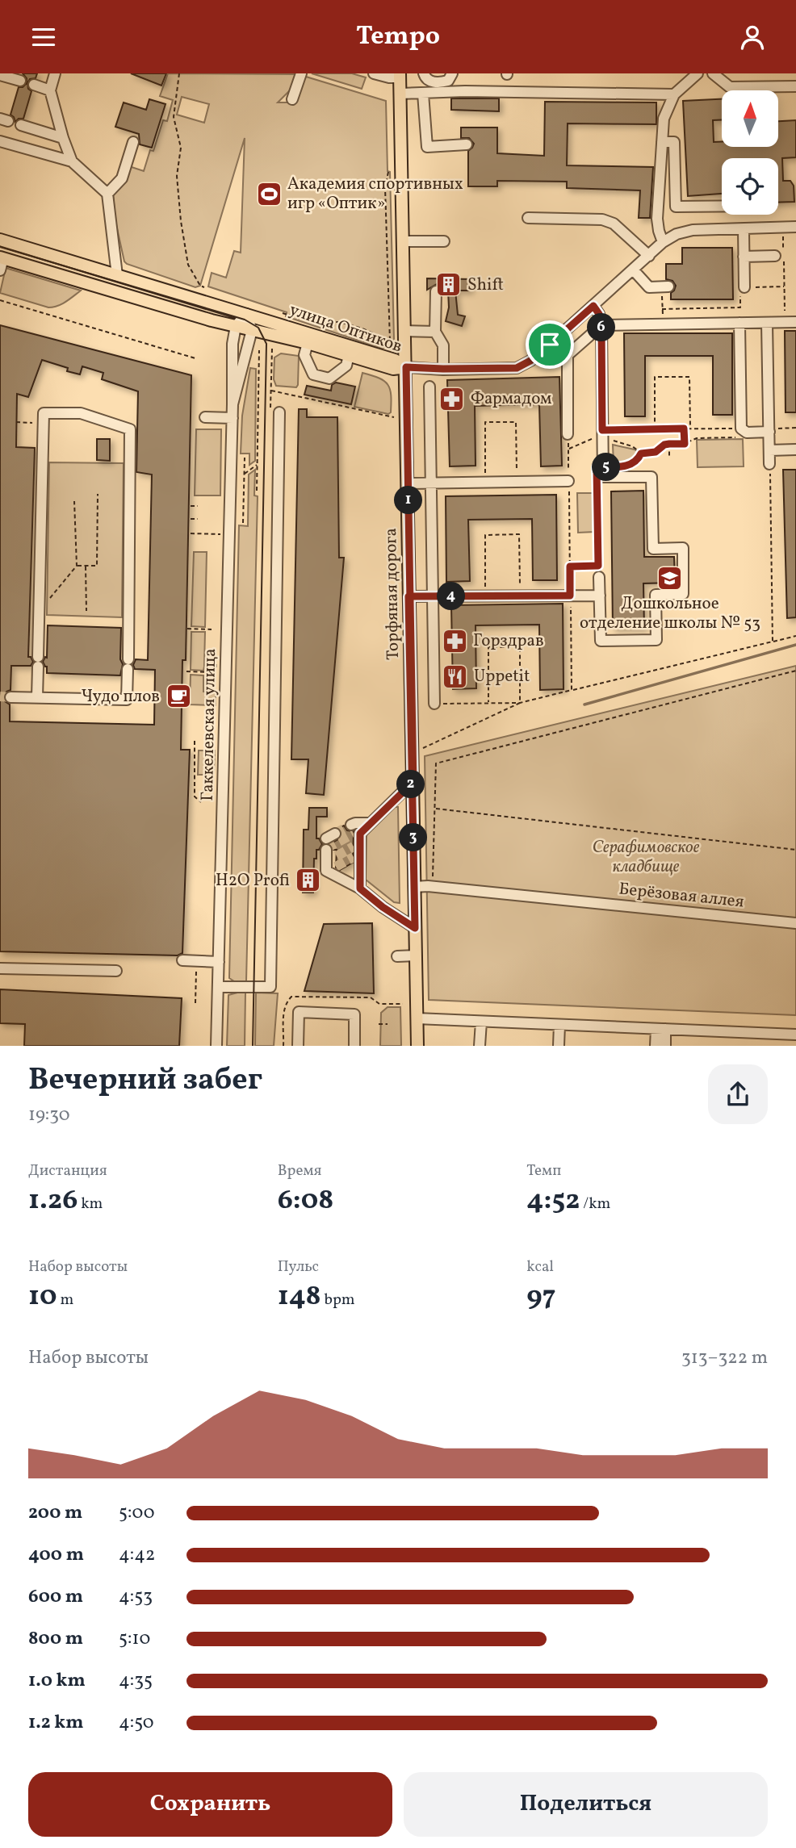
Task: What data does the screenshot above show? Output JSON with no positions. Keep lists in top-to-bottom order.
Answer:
{
  "streets": {
    "main road": ["улица Оптиков", "Торфяная дорога"],
    "street": ["Гаккелевская улица", "Берёзовая аллея"]
  },
  "crossings": [
    ["улица Оптиков", "Торфяная дорога"],
    ["улица Оптиков", "Гаккелевская улица"],
    ["Торфяная дорога", "Берёзовая аллея"]
  ],
  "parks": ["Серафимовское кладбище"],
  "places": {
    "sports": ["Академия спортивных игр «Оптик»"],
    "building": ["Shift", "H2O Profi"],
    "pharmacy": ["Фармадом", "Горздрав"],
    "school or university": ["Дошкольное отделение школы № 53"],
    "restaurant": ["Uppetit"],
    "cafe": ["Чудо плов"]
  },
  "north": "top",
  "page": {
    "header": "Tempo",
    "pins": [
      "6",
      "5",
      "1",
      "4",
      "2",
      "3"
    ],
    "heading": ["Вечерний забег", "19:30"],
    "stats": [
      ["Дистанция", "1.26 km"],
      ["Время", "6:08"],
      ["Темп", "4:52 /km"],
      ["Набор высоты", "10 m"],
      ["Пульс", "148 bpm"],
      ["kcal", "97"]
    ],
    "chart": ["Набор высоты", "313–322 m"],
    "list": [
      {
        "name": "200 m",
        "note": "5:00"
      },
      {
        "name": "400 m",
        "note": "4:42"
      },
      {
        "name": "600 m",
        "note": "4:53"
      },
      {
        "name": "800 m",
        "note": "5:10"
      },
      {
        "name": "1.0 km",
        "note": "4:35"
      },
      {
        "name": "1.2 km",
        "note": "4:50"
      }
    ],
    "buttons": ["Сохранить", "Поделиться"]
  }
}
